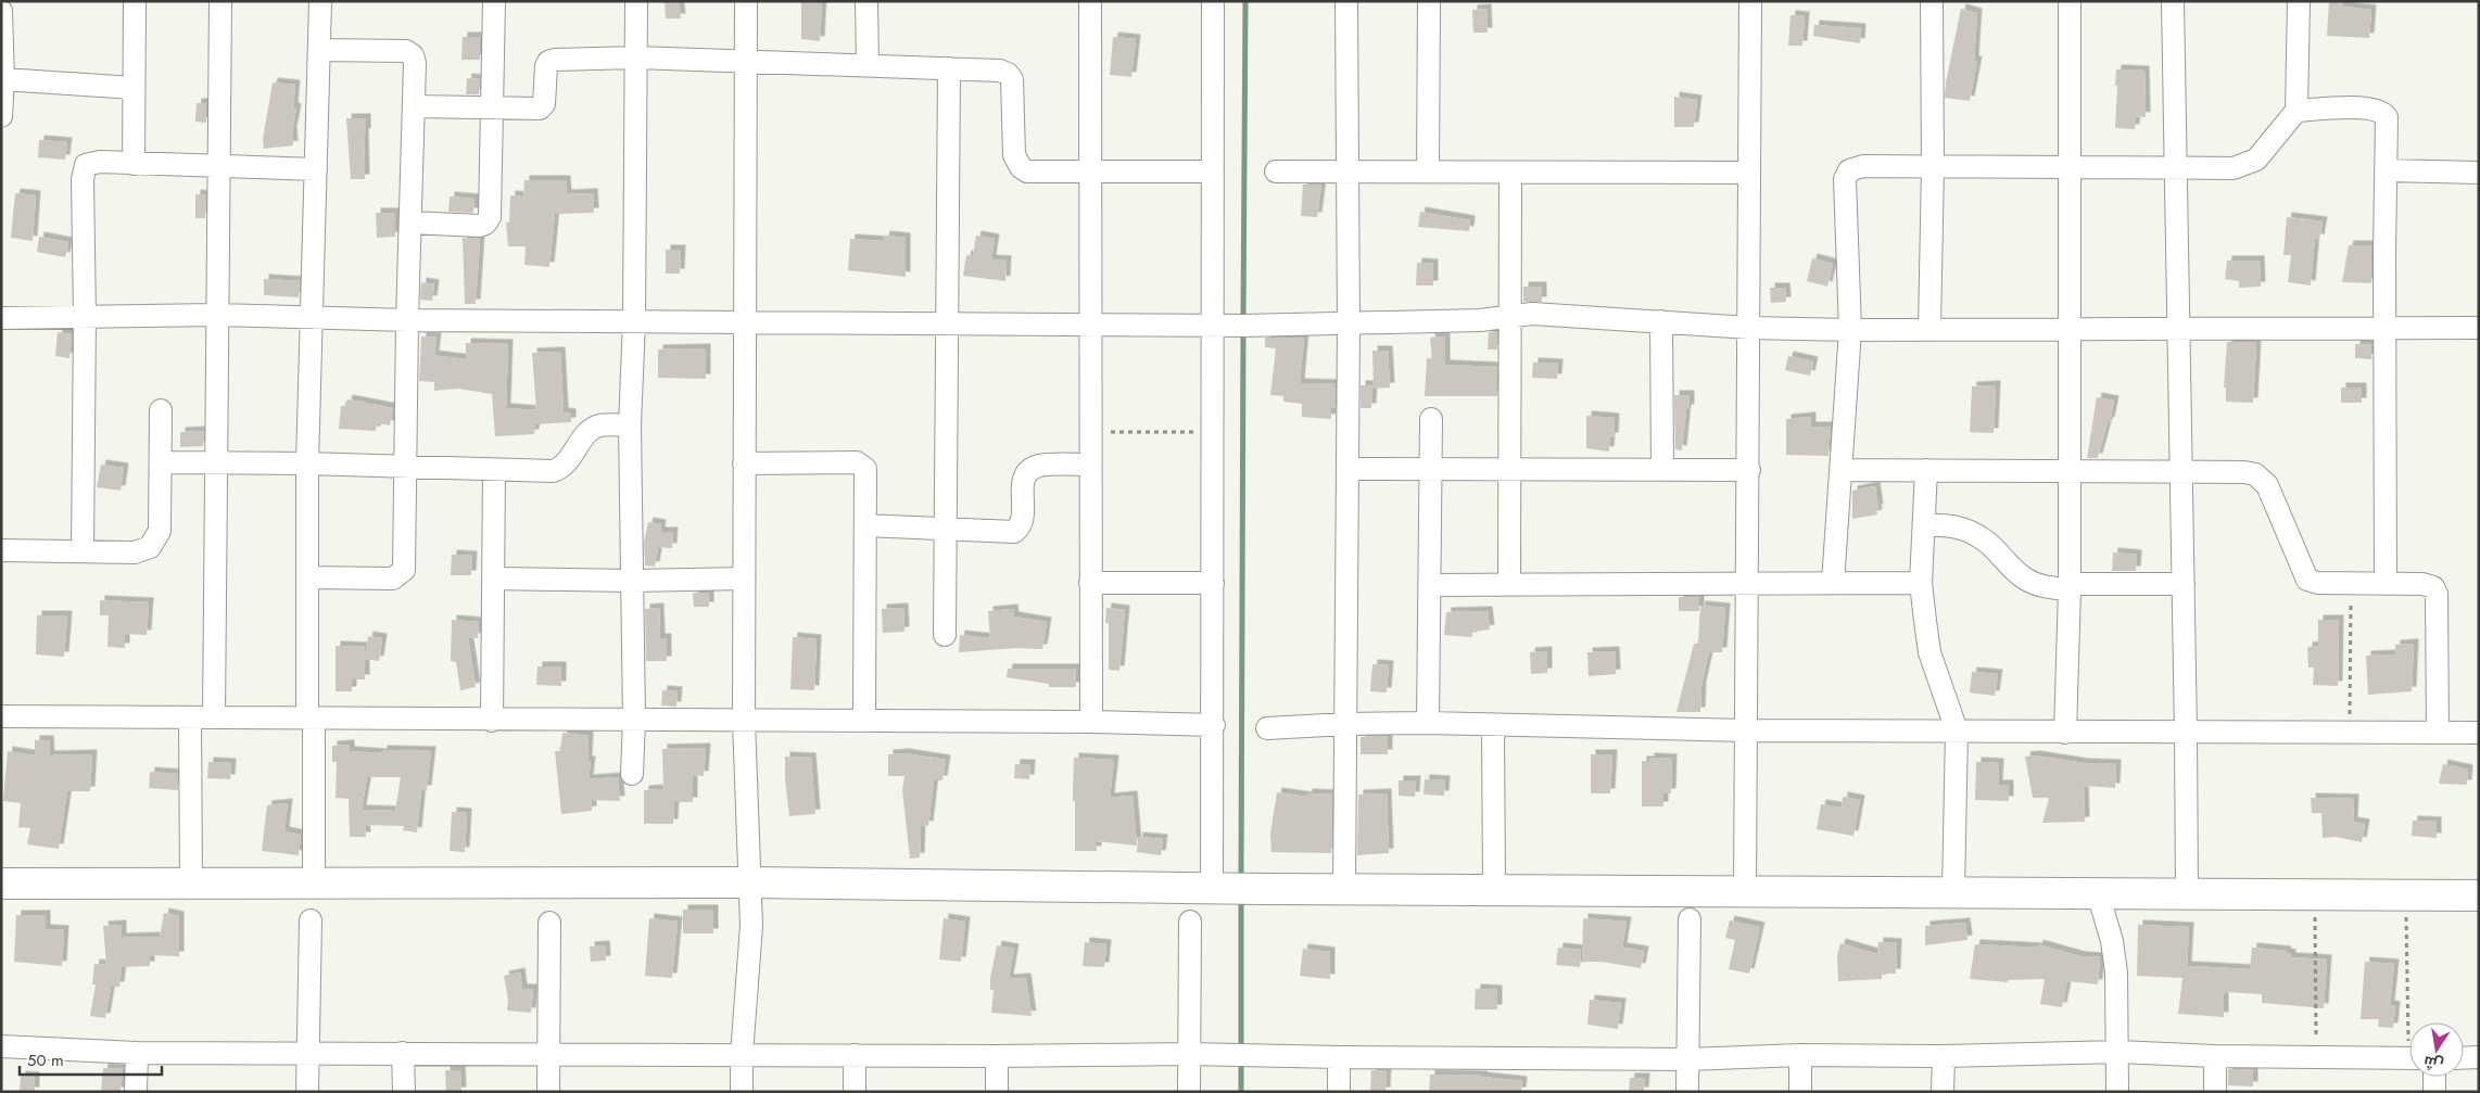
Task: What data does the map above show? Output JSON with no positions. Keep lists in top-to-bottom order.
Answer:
{
  "scale_bar": "50 m",
  "north": "bottom"
}
